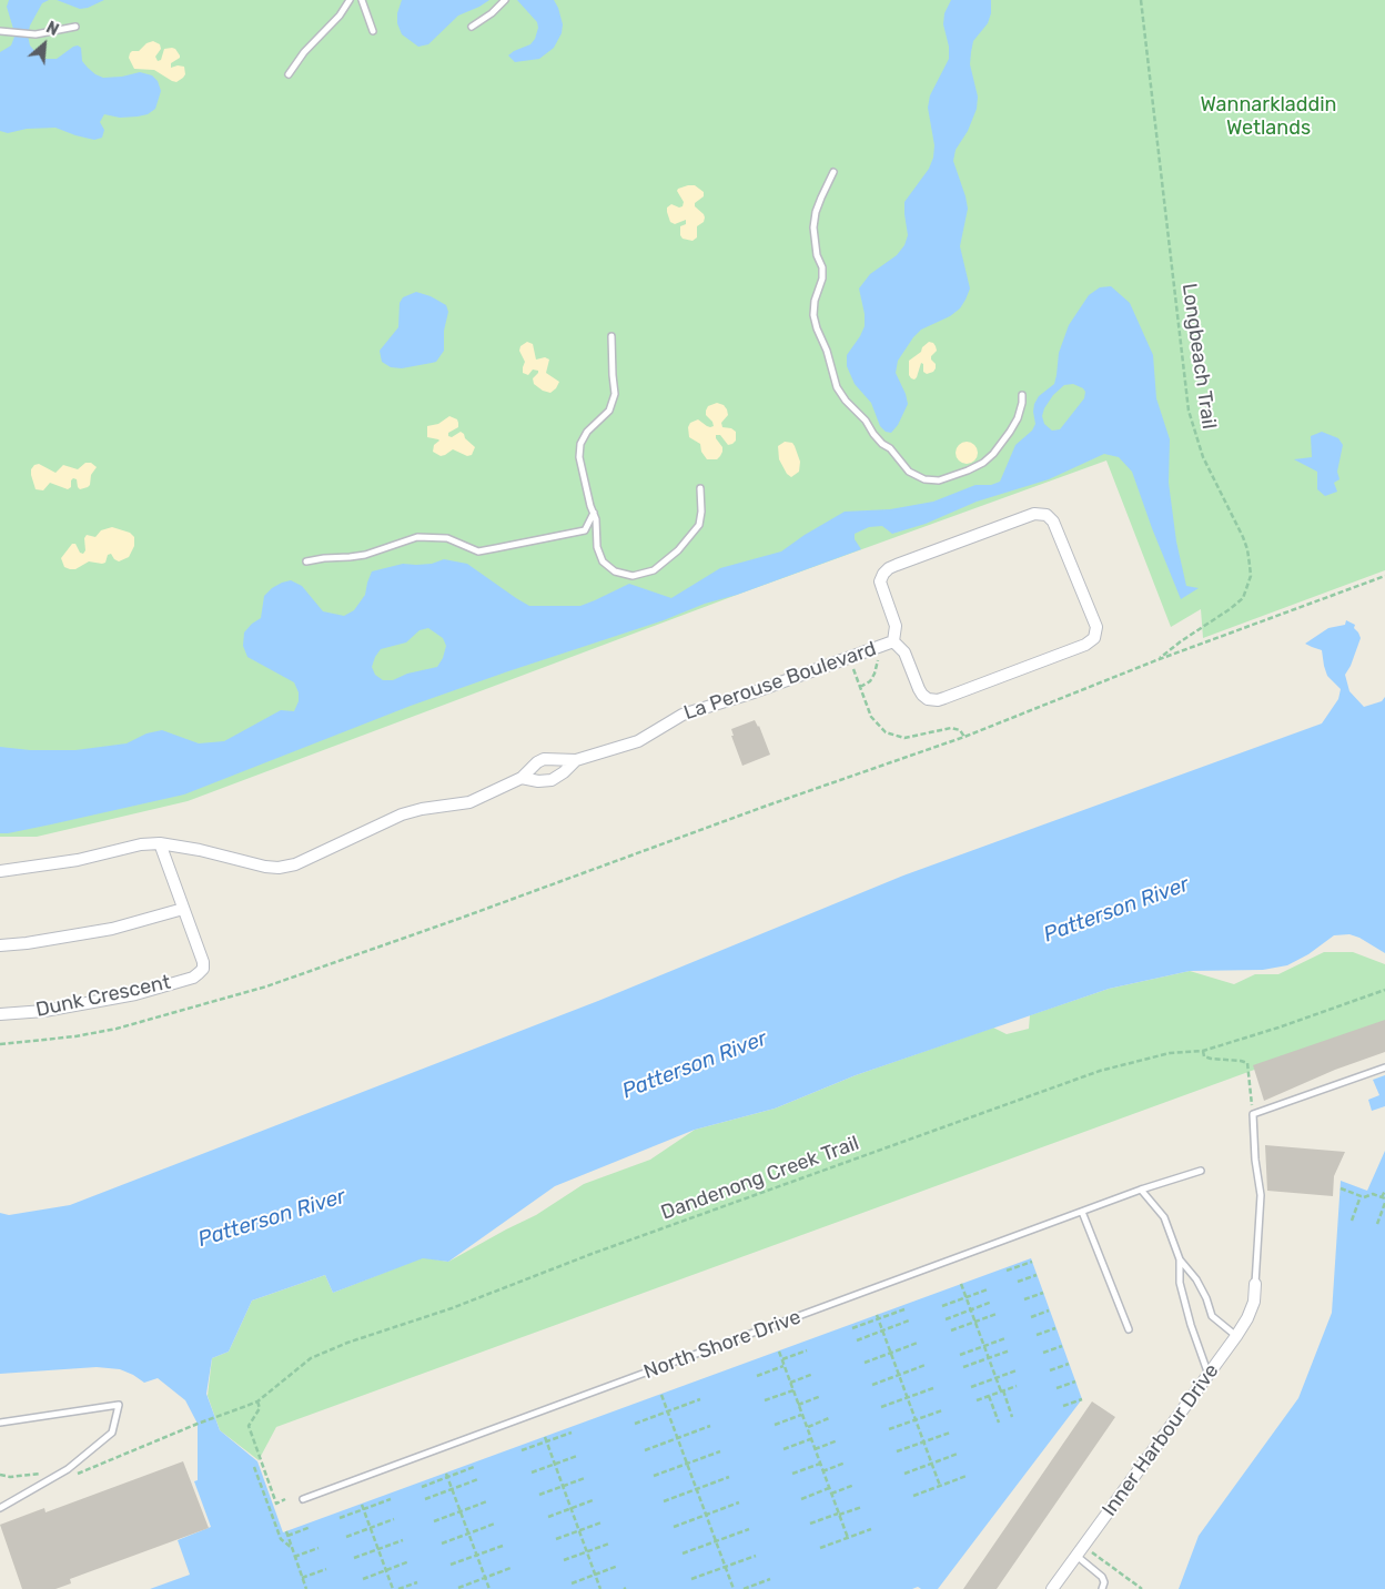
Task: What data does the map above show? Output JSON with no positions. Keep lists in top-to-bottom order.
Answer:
{
  "streets": {
    "street": ["La Perouse Boulevard", "Dunk Crescent", "Inner Harbour Drive"],
    "lane": ["North Shore Drive"],
    "path": ["Longbeach Trail", "Dandenong Creek Trail"]
  },
  "crossings": [
    ["La Perouse Boulevard", "Dunk Crescent"]
  ],
  "water": ["Patterson River"],
  "parks": ["Wannarkladdin Wetlands"],
  "north": "top right"
}
